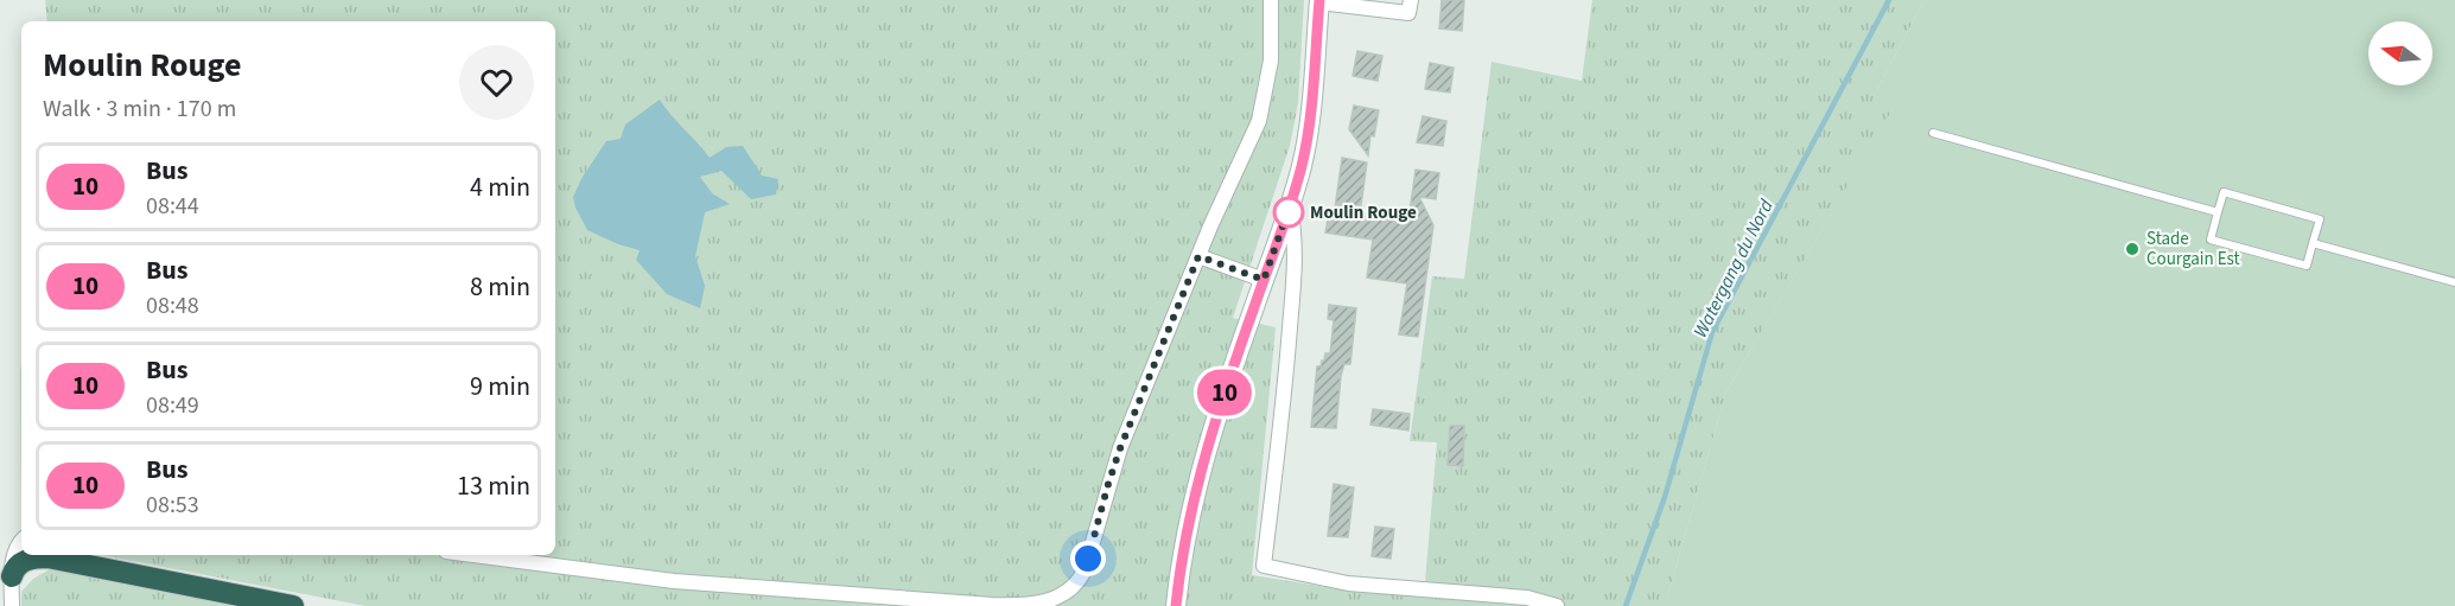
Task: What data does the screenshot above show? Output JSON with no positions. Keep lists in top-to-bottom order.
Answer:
{
  "water": ["Watergang du Nord"],
  "places": ["Moulin Rouge", "Stade Courgain Est"],
  "lines": ["bus line 10"],
  "north": "left",
  "page": {
    "on_map": "10",
    "heading": ["Moulin Rouge", "Walk · 3 min · 170 m"],
    "list": [
      {
        "mark": "10",
        "name": "Bus",
        "note": "08:44",
        "value": "4 min"
      },
      {
        "mark": "10",
        "name": "Bus",
        "note": "08:48",
        "value": "8 min"
      },
      {
        "mark": "10",
        "name": "Bus",
        "note": "08:49",
        "value": "9 min"
      },
      {
        "mark": "10",
        "name": "Bus",
        "note": "08:53",
        "value": "13 min"
      }
    ]
  }
}
